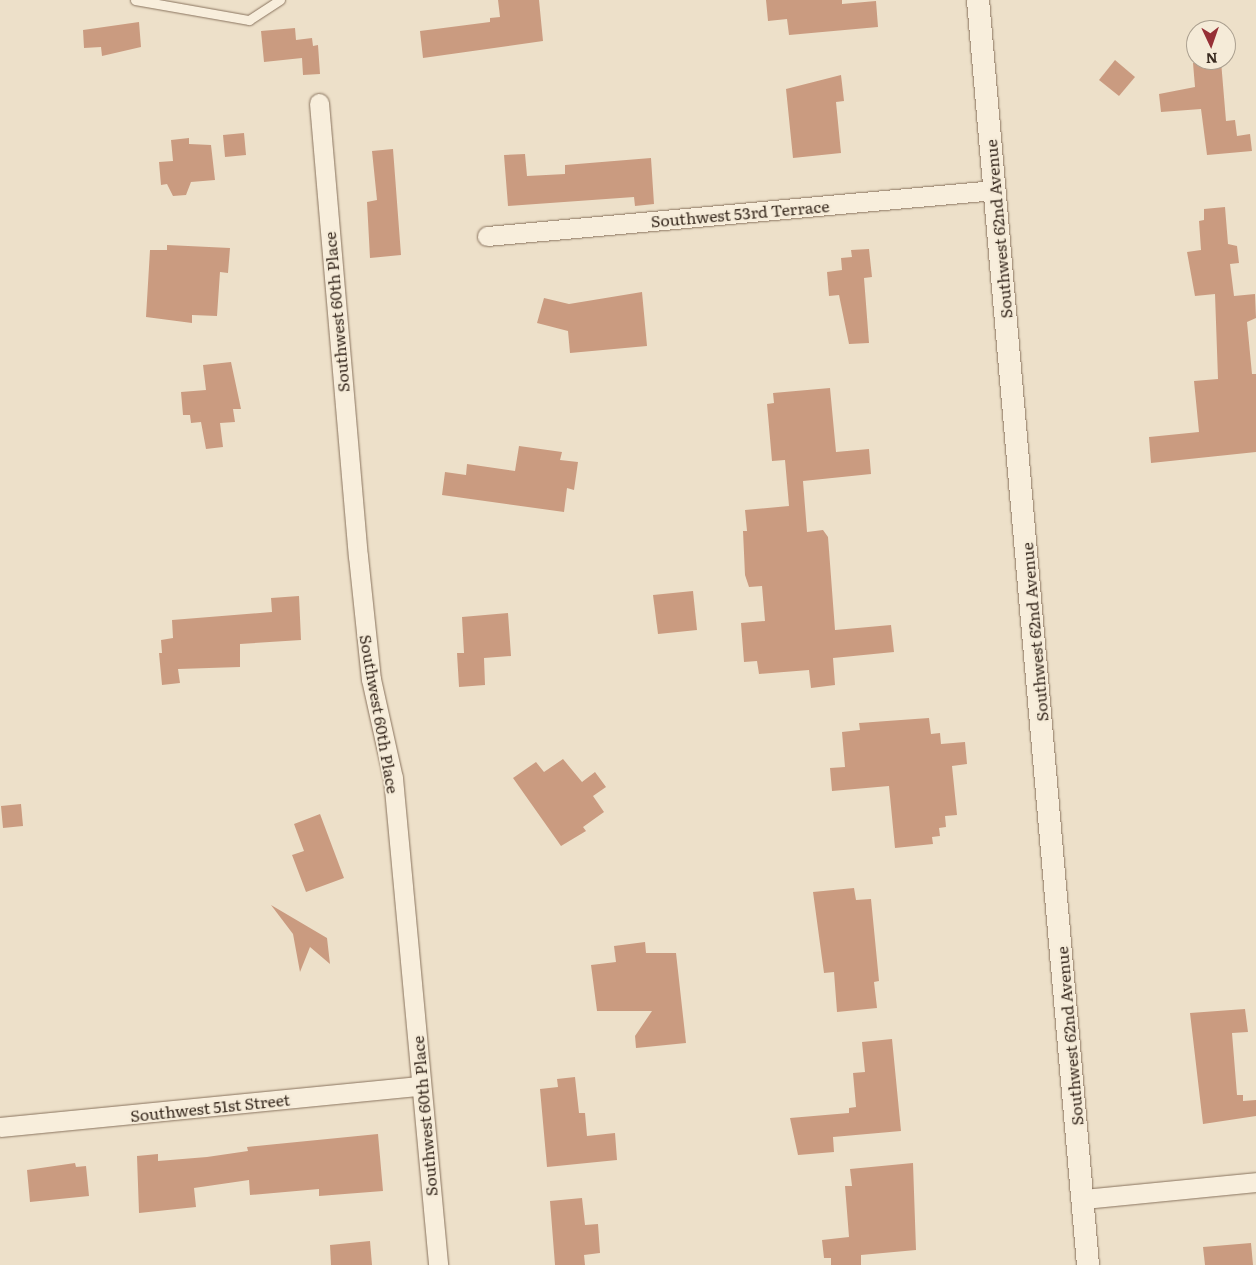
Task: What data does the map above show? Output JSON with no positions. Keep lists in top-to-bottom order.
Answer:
{
  "streets": {
    "street": [
      "Southwest 53rd Terrace",
      "Southwest 62nd Avenue",
      "Southwest 60th Place",
      "Southwest 51st Street"
    ]
  },
  "crossings": [
    ["Southwest 53rd Terrace", "Southwest 62nd Avenue"],
    ["Southwest 60th Place", "Southwest 51st Street"]
  ],
  "north": "bottom"
}
